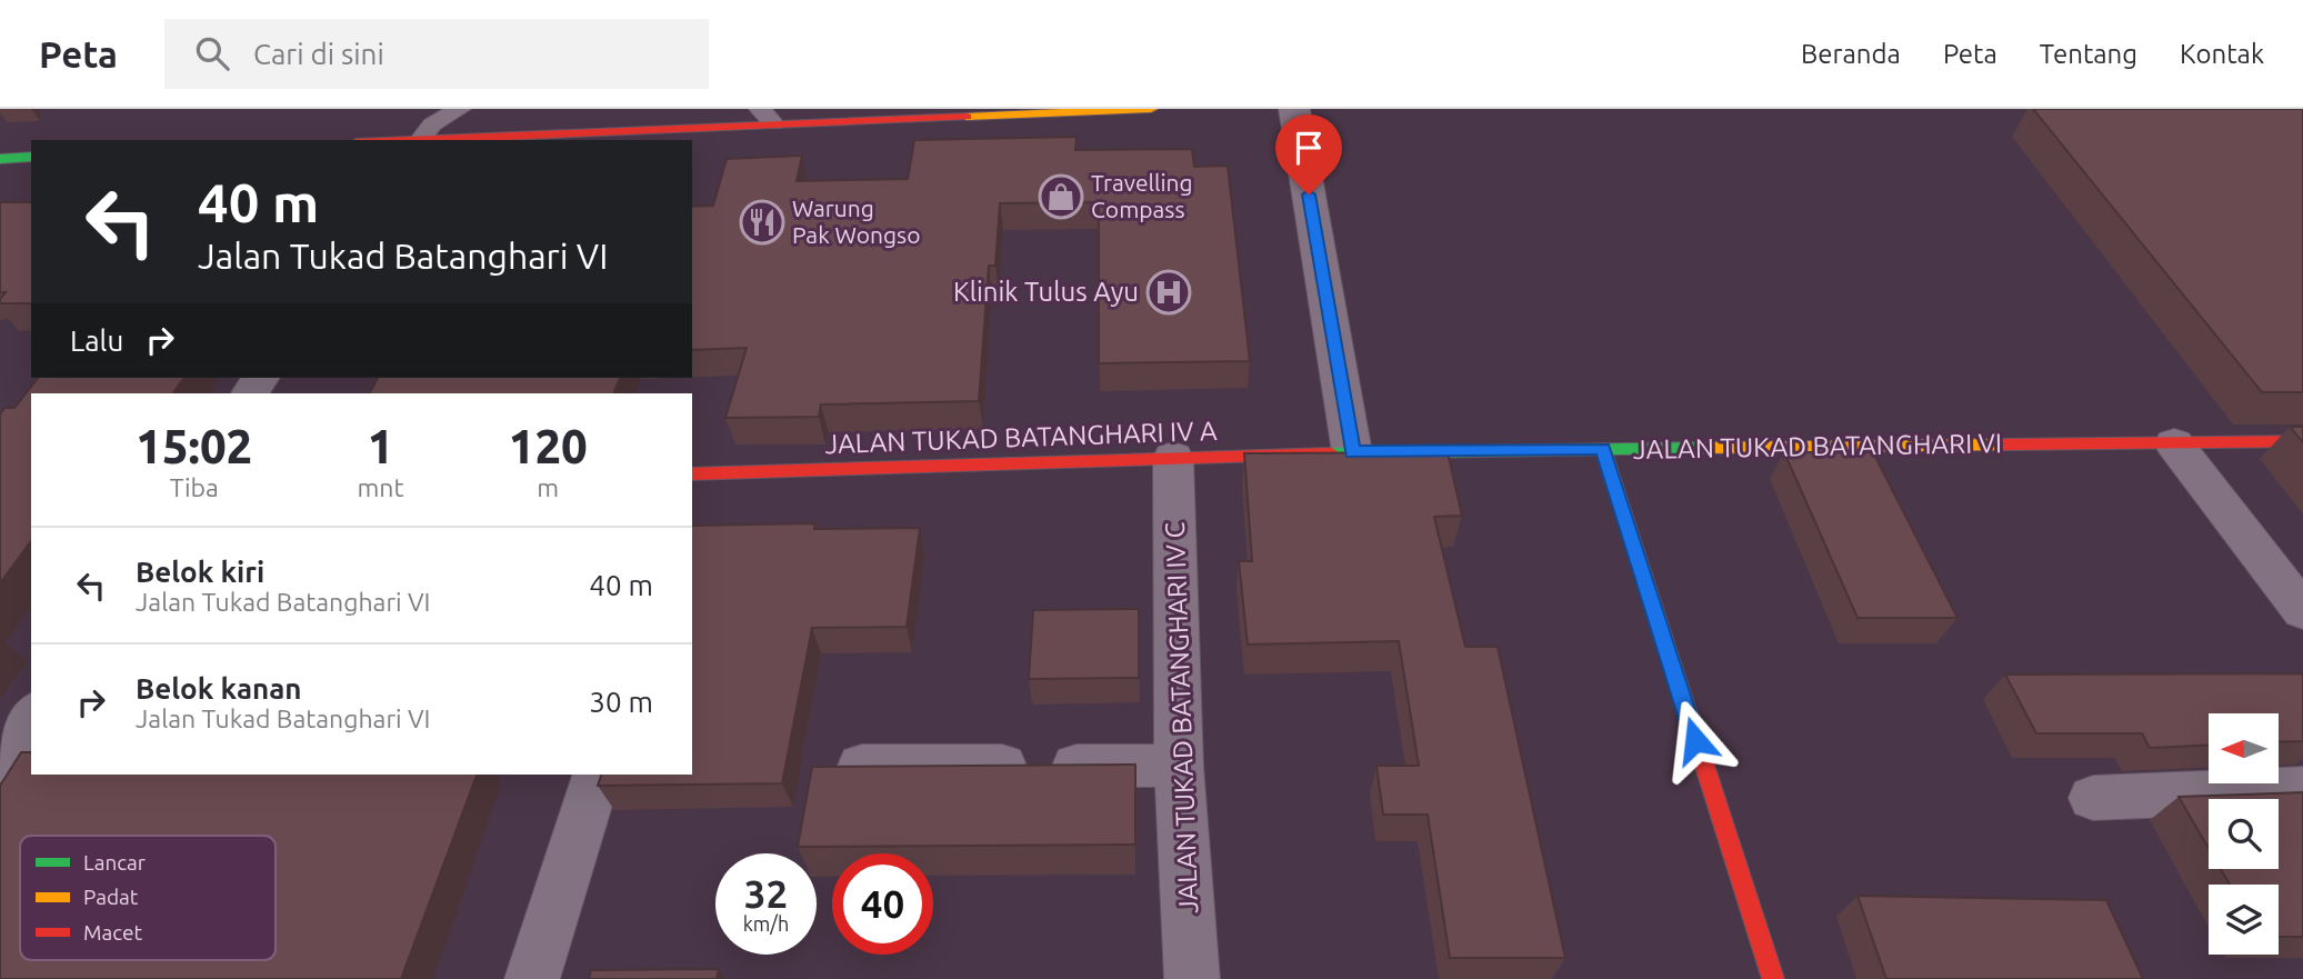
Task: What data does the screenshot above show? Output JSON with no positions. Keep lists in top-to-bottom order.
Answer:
{
  "streets": {
    "street": ["JALAN TUKAD BATANGHARI IV A", "JALAN TUKAD BATANGHARI VI", "JALAN TUKAD BATANGHARI IV C"]
  },
  "crossings": [
    ["JALAN TUKAD BATANGHARI IV A", "JALAN TUKAD BATANGHARI VI"],
    ["JALAN TUKAD BATANGHARI IV A", "JALAN TUKAD BATANGHARI IV C"]
  ],
  "places": {
    "shop": ["Travelling Compass"],
    "restaurant": ["Warung Pak Wongso"],
    "hospital": ["Klinik Tulus Ayu"]
  },
  "legend": ["Lancar", "Padat", "Macet"],
  "north": "left",
  "page": {
    "header": "Peta",
    "search": "Cari di sini",
    "nav": [
      "Beranda",
      "Peta",
      "Tentang",
      "Kontak"
    ],
    "turn": ["40 m", "Jalan Tukad Batanghari VI"],
    "then": "Lalu",
    "eta": [
      "15:02",
      "Tiba",
      "1",
      "mnt",
      "120",
      "m"
    ],
    "list": [
      {
        "name": "Belok kiri",
        "note": "Jalan Tukad Batanghari VI",
        "value": "40 m"
      },
      {
        "name": "Belok kanan",
        "note": "Jalan Tukad Batanghari VI",
        "value": "30 m"
      }
    ],
    "speed": "32 km/h",
    "limit": "40"
  }
}
